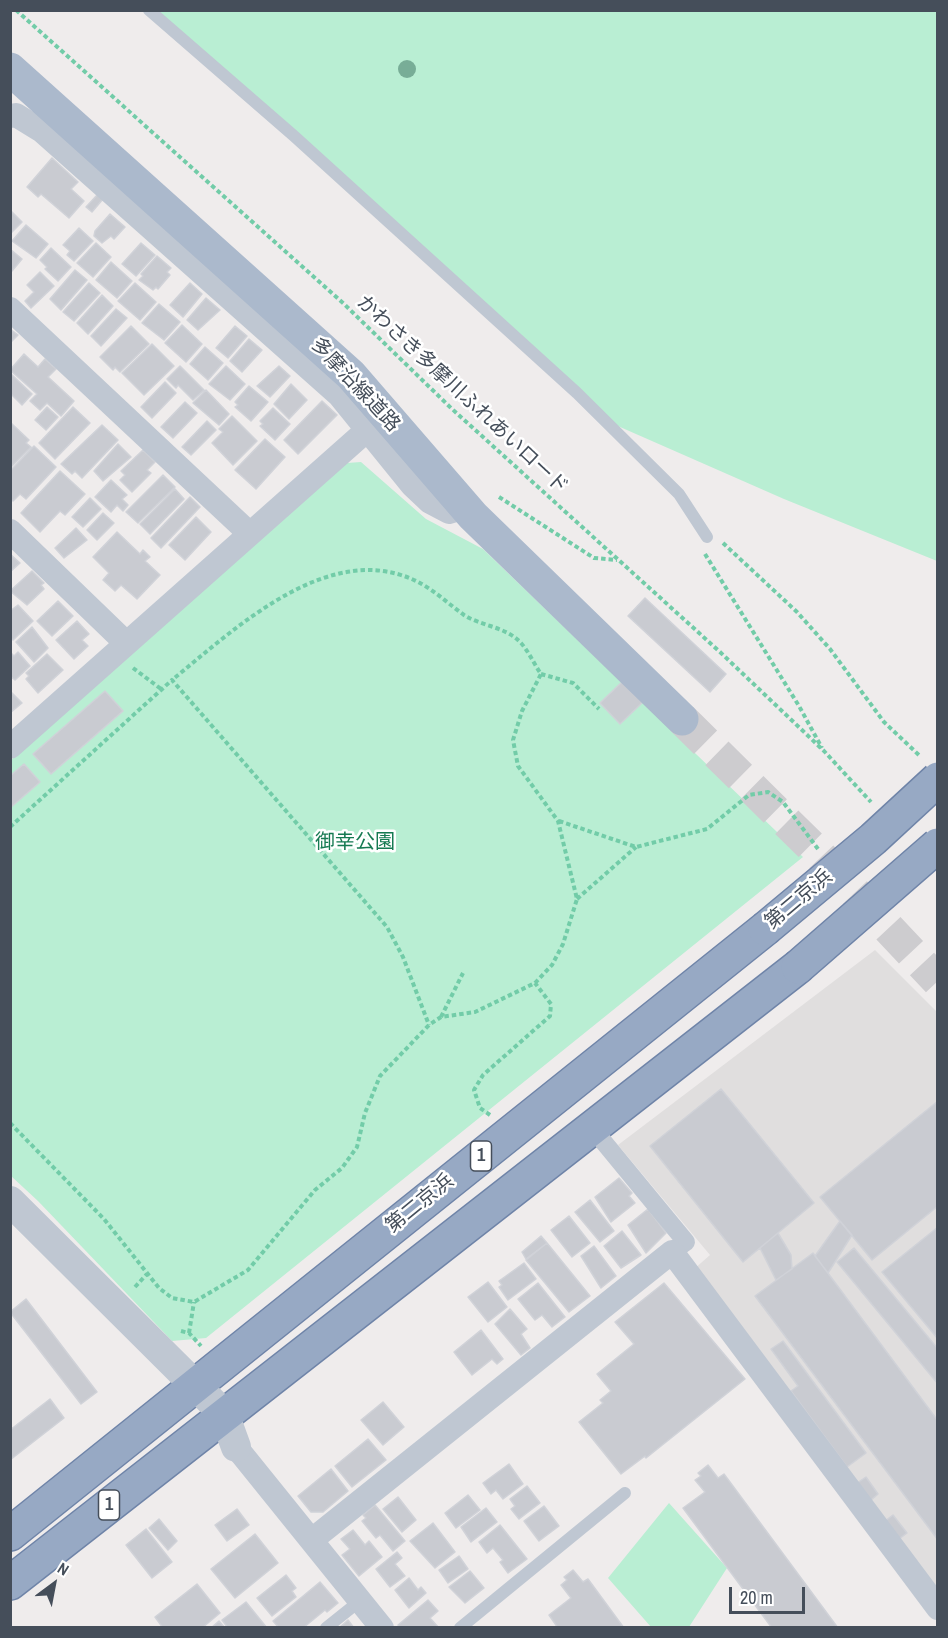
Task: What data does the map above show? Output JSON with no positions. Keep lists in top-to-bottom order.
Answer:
{
  "streets": {
    "highway": ["第二京浜", "1"],
    "main road": ["多摩沿線道路"],
    "path": ["かわさき多摩川ふれあいロード"]
  },
  "parks": ["御幸公園"],
  "scale_bar": "20 m",
  "north": "top right"
}
